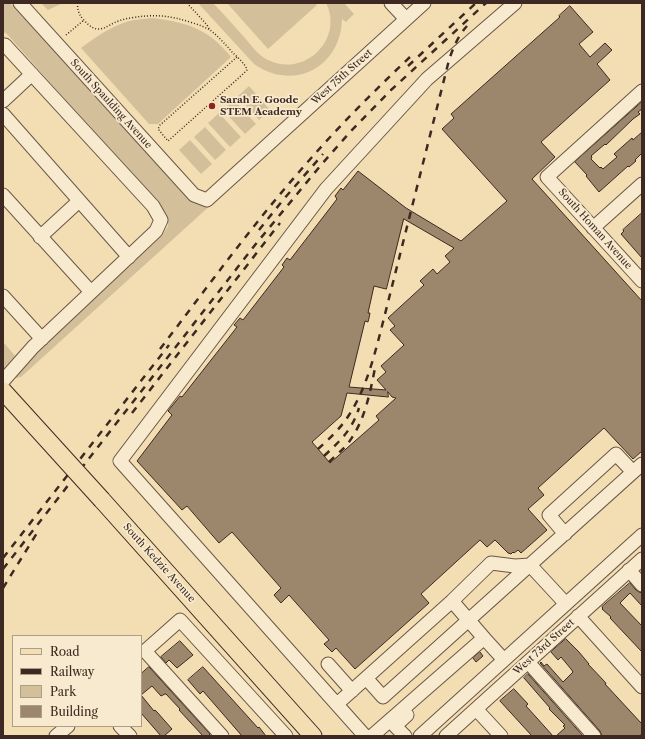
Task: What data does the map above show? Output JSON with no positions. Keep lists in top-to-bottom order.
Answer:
{
  "streets": {
    "main road": ["South Kedzie Avenue"],
    "street": [
      "West 75th Street",
      "South Spaulding Avenue",
      "South Homan Avenue",
      "West 73rd Street"
    ]
  },
  "crossings": [
    ["West 75th Street", "South Spaulding Avenue"]
  ],
  "places": ["Sarah E. Goode STEM Academy"],
  "legend": [
    "Road",
    "Railway",
    "Park",
    "Building"
  ]
}
